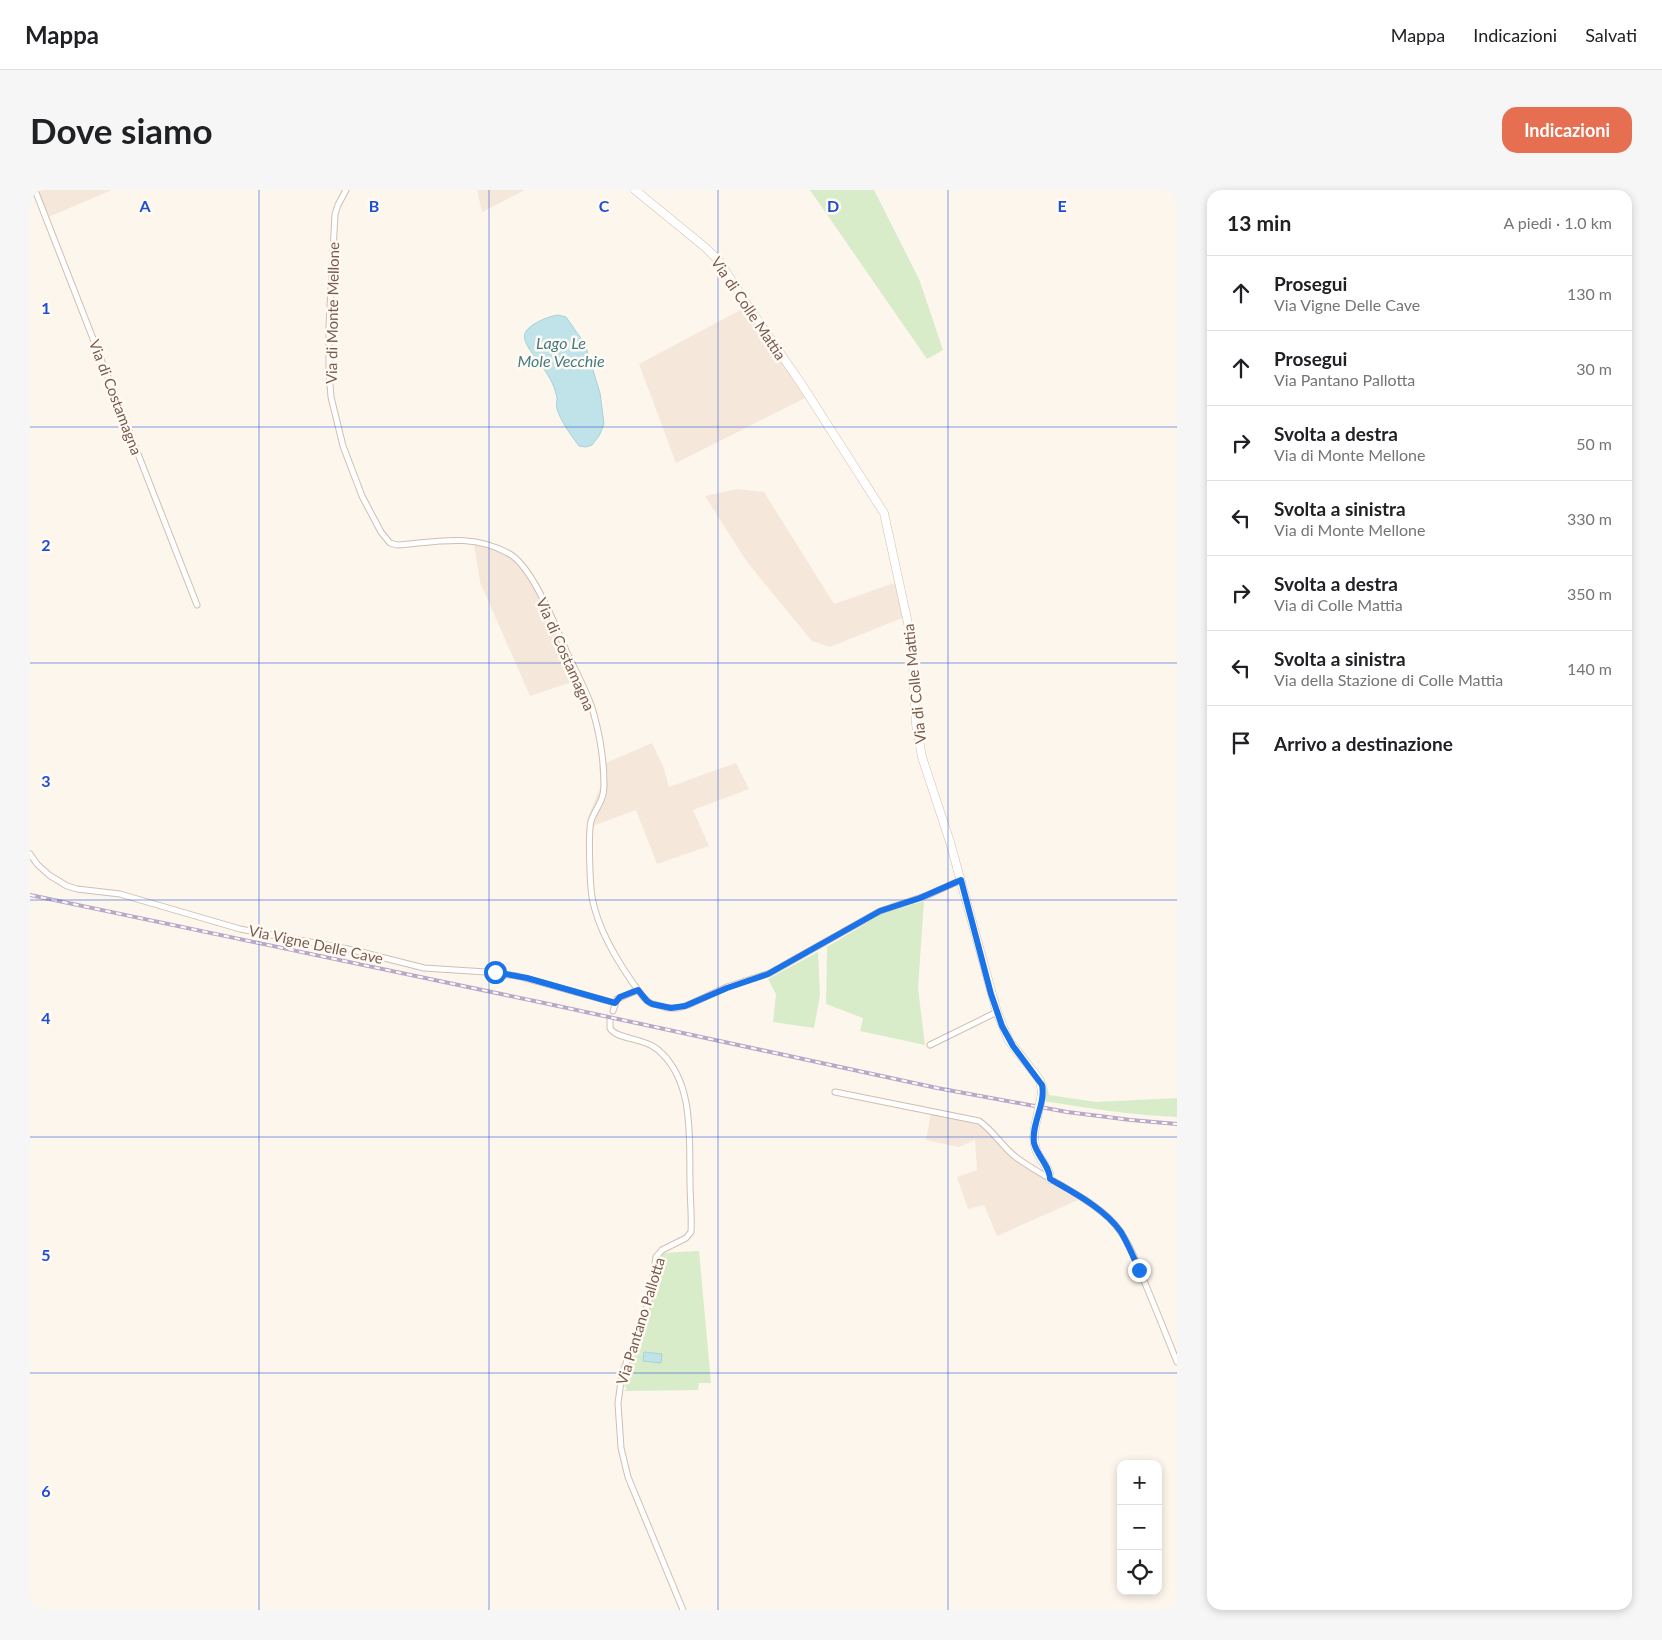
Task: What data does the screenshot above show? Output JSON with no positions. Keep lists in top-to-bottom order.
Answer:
{
  "streets": {
    "street": [
      "Via di Colle Mattia",
      "Via di Monte Mellone",
      "Via di Costamagna",
      "Via Vigne Delle Cave",
      "Via Pantano Pallotta"
    ]
  },
  "crossings": [
    ["Via di Monte Mellone", "Via di Costamagna"]
  ],
  "water": ["Lago Le Mole Vecchie"],
  "page": {
    "header": "Mappa",
    "nav": ["Mappa", "Indicazioni", "Salvati"],
    "buttons": "Indicazioni",
    "title": "Dove siamo",
    "heading": ["13 min", "A piedi · 1.0 km"],
    "list": [
      ["Prosegui", "Via Vigne Delle Cave", "130 m"],
      ["Prosegui", "Via Pantano Pallotta", "30 m"],
      ["Svolta a destra", "Via di Monte Mellone", "50 m"],
      ["Svolta a sinistra", "Via di Monte Mellone", "330 m"],
      ["Svolta a destra", "Via di Colle Mattia", "350 m"],
      ["Svolta a sinistra", "Via della Stazione di Colle Mattia", "140 m"],
      "Arrivo a destinazione"
    ],
    "map_buttons": ["+", "−"]
  },
  "grid": {
    "columns": [
      "A",
      "B",
      "C",
      "D",
      "E"
    ],
    "rows": [
      "1",
      "2",
      "3",
      "4",
      "5",
      "6"
    ]
  }
}
